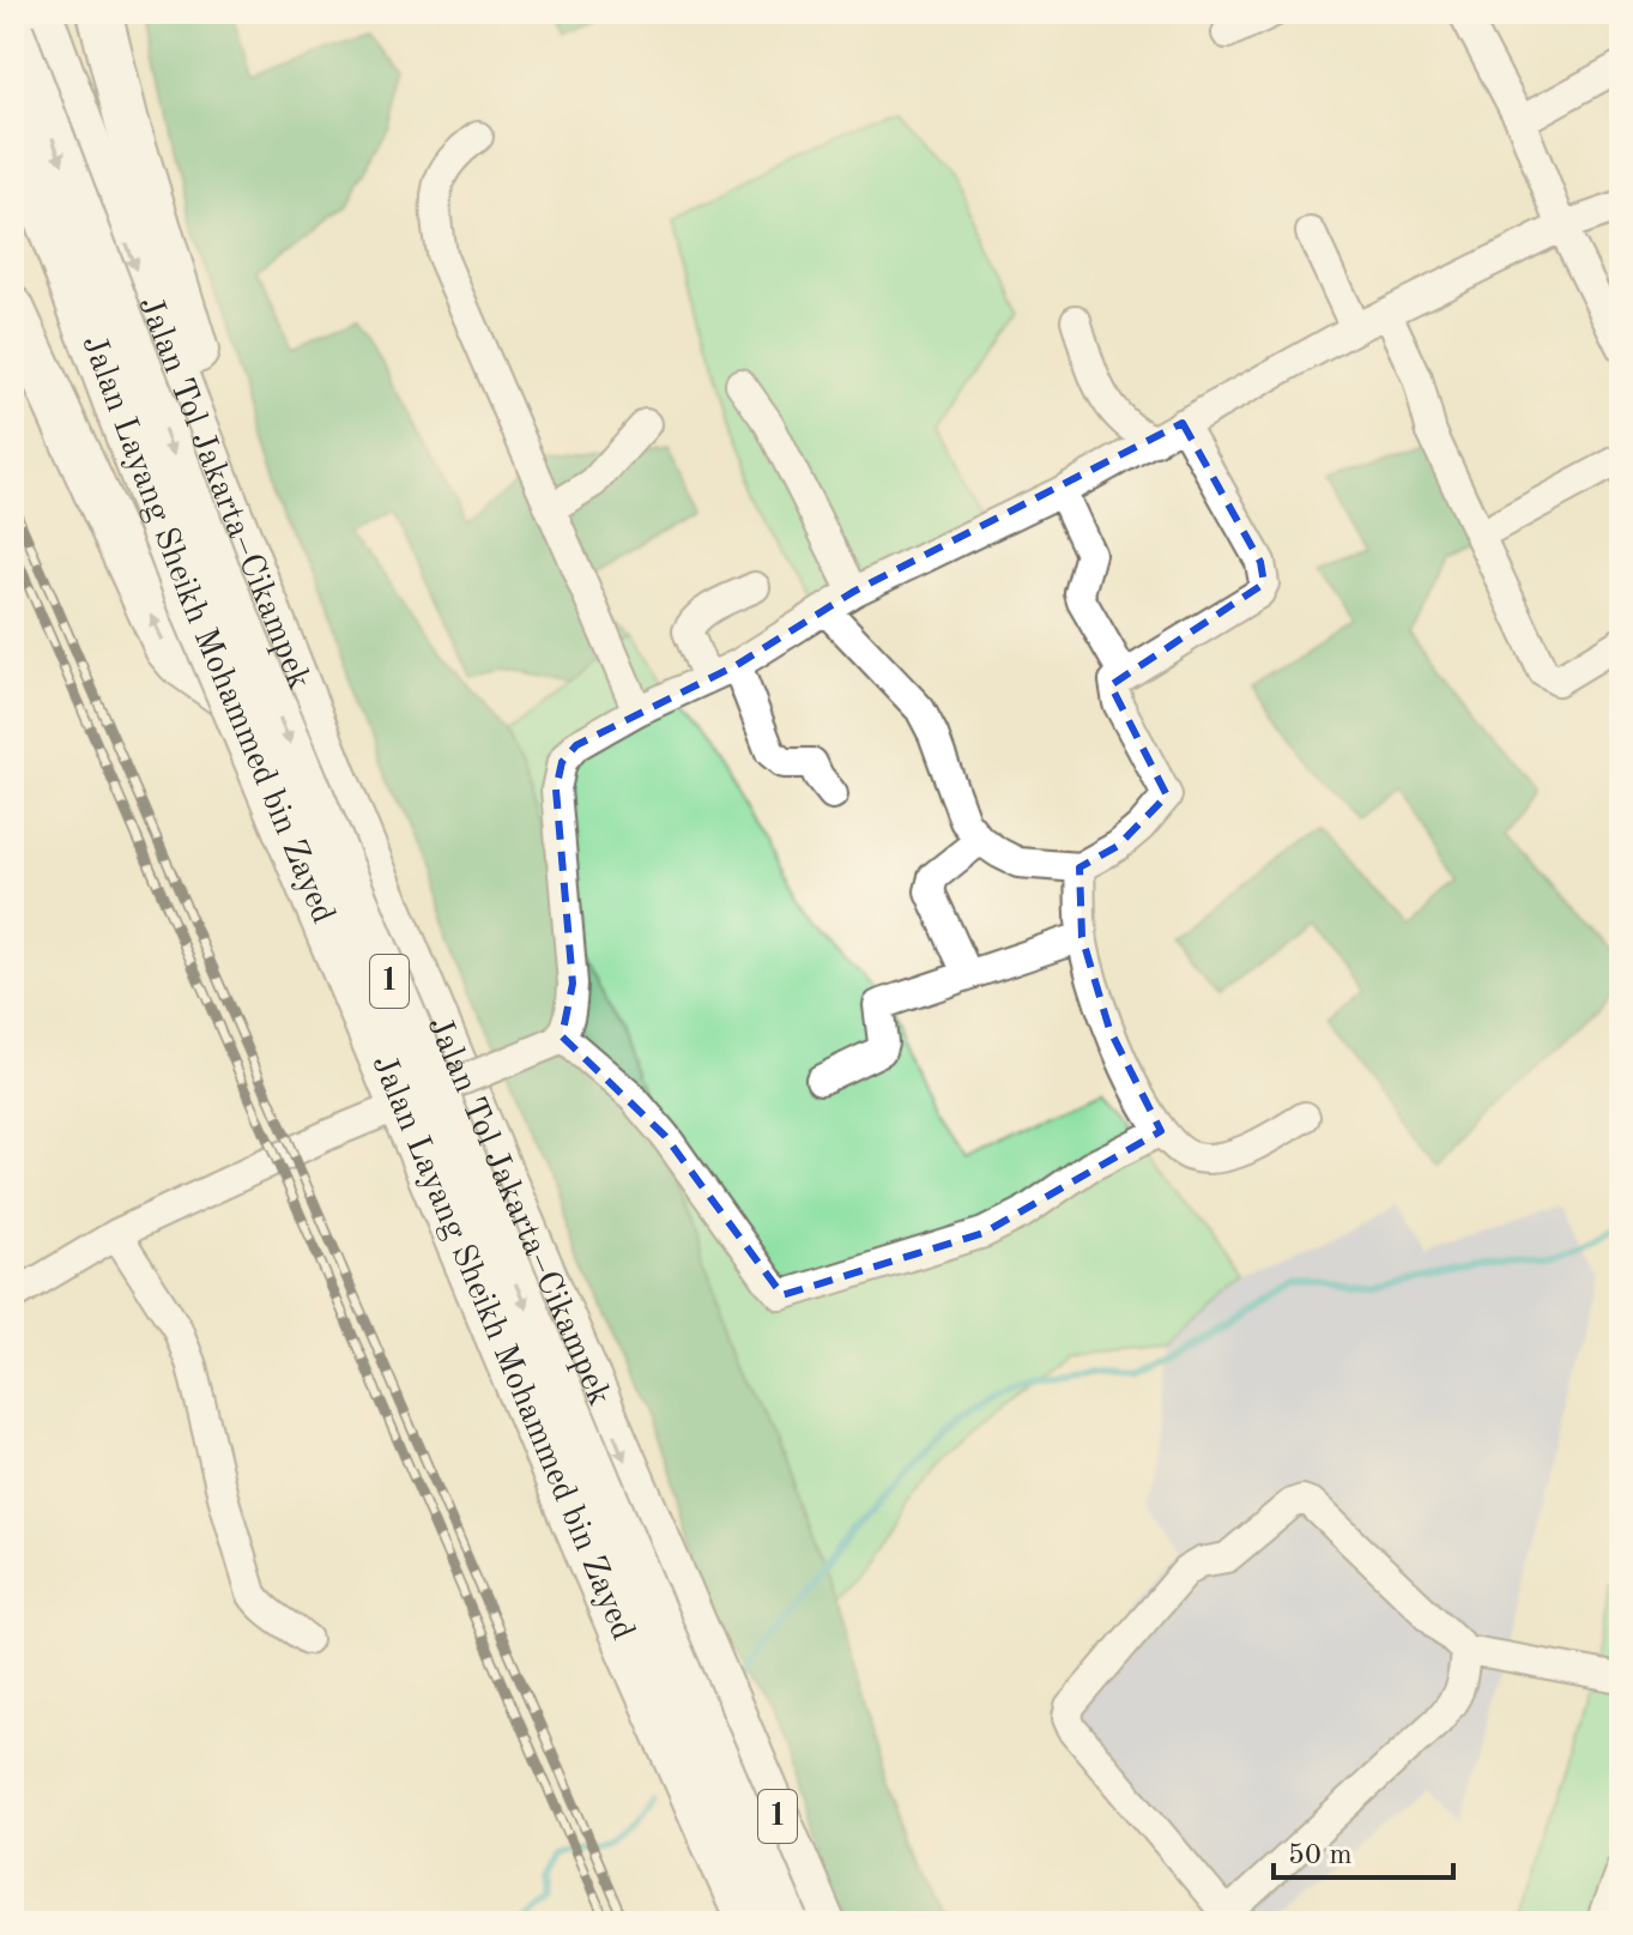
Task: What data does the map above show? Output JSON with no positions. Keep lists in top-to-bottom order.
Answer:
{
  "streets": {
    "highway": ["Jalan Tol Jakarta–Cikampek", "Jalan Layang Sheikh Mohammed bin Zayed", "1"]
  },
  "scale_bar": "50 m"
}
